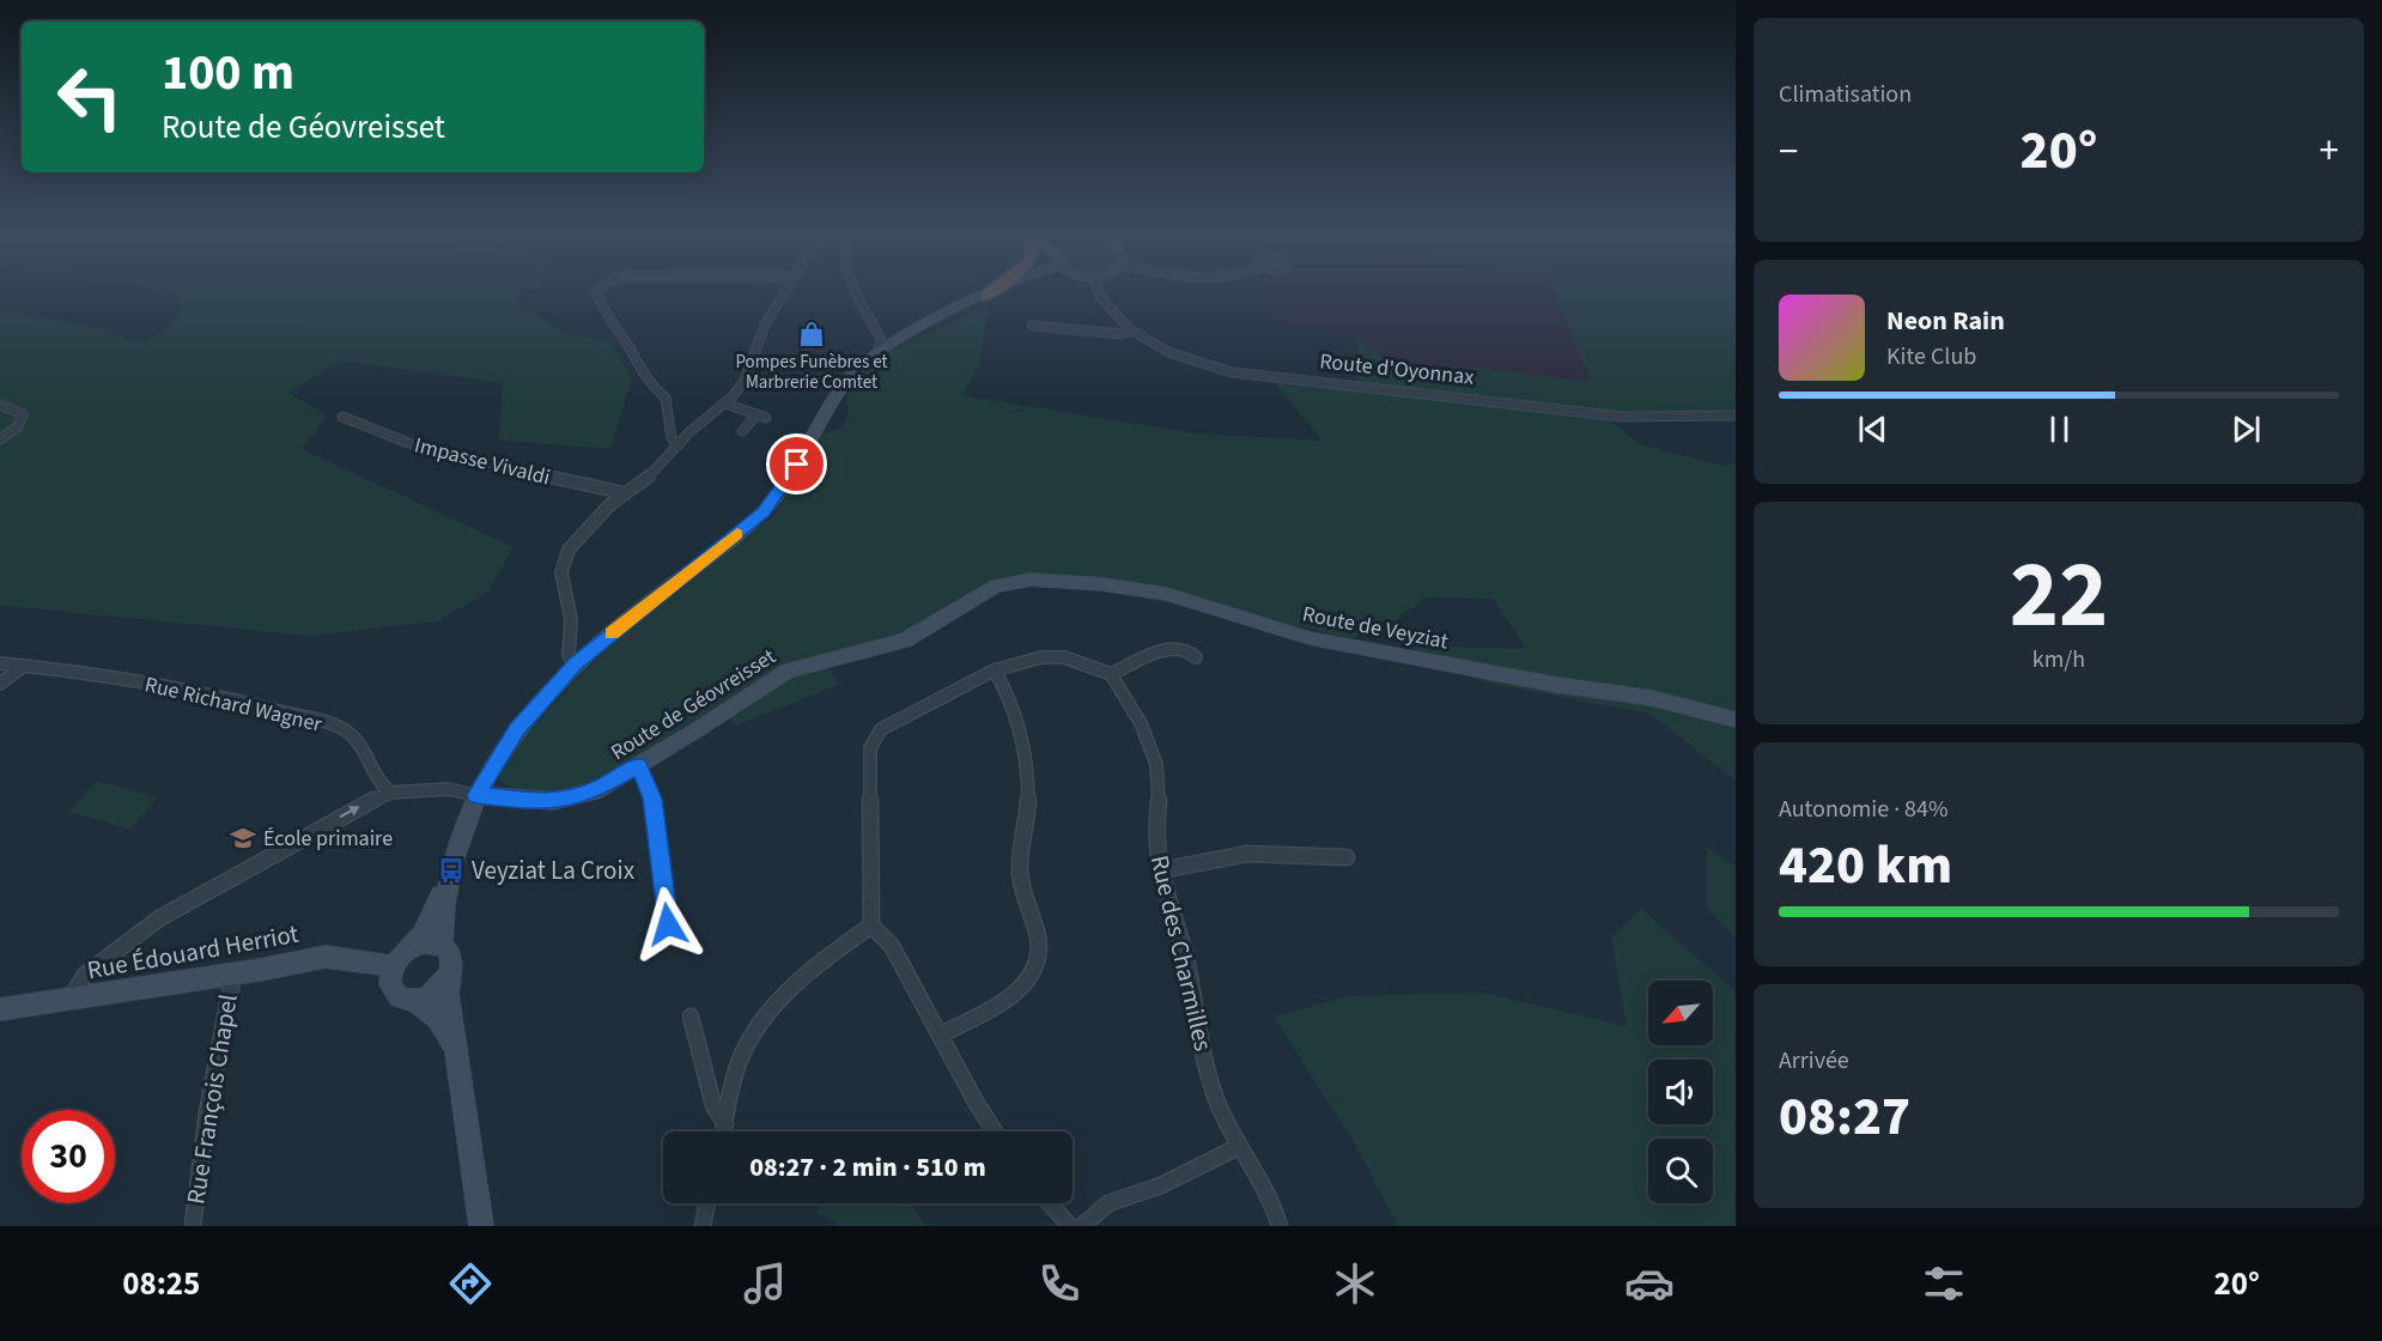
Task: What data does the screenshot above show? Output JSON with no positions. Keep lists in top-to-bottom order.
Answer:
{
  "streets": {
    "main road": ["Route de Veyziat", "Route de Géovreisset", "Rue Édouard Herriot"],
    "street": [
      "Route d'Oyonnax",
      "Impasse Vivaldi",
      "Rue Richard Wagner",
      "Rue des Charmilles",
      "Rue François Chapel"
    ]
  },
  "crossings": [
    ["Route de Veyziat", "Route de Géovreisset"],
    ["Rue Édouard Herriot", "Rue François Chapel"]
  ],
  "places": {
    "shop": ["Pompes Funèbres et Marbrerie Comtet"],
    "school or university": ["École primaire"],
    "bus stop": ["Veyziat La Croix"]
  },
  "north": "bottom left",
  "page": {
    "tile": [
      "Climatisation",
      ["22", "km/h"],
      ["Autonomie · 84%", "420 km"],
      ["Arrivée", "08:27"]
    ],
    "turn": ["100 m", "Route de Géovreisset"],
    "heat": ["−", "20°", "+"],
    "song": ["Neon Rain", "Kite Club"],
    "limit": "30",
    "trip": "08:27 · 2 min · 510 m",
    "tabs": ["08:25", "20°"]
  }
}
